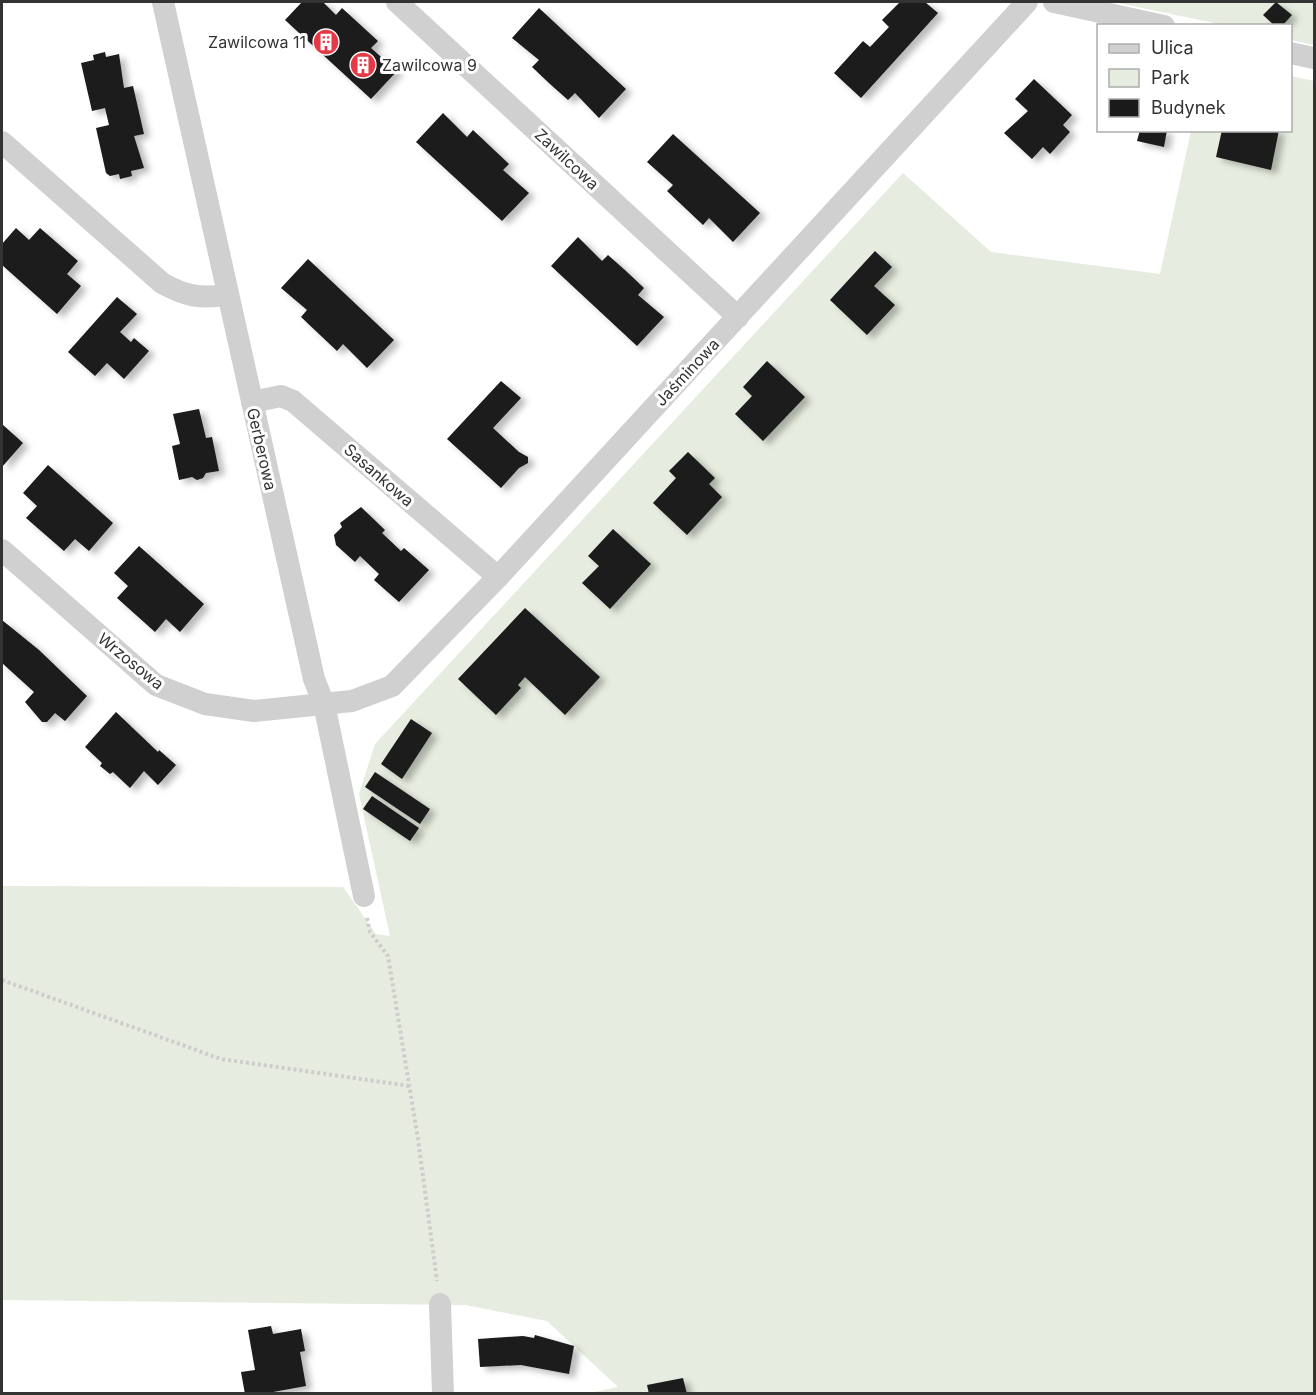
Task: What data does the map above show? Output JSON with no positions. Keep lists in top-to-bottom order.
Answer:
{
  "streets": {
    "street": [
      "Zawilcowa",
      "Jaśminowa",
      "Gerberowa",
      "Sasankowa",
      "Wrzosowa"
    ]
  },
  "crossings": [
    ["Zawilcowa", "Jaśminowa"],
    ["Jaśminowa", "Gerberowa"],
    ["Jaśminowa", "Sasankowa"],
    ["Jaśminowa", "Wrzosowa"],
    ["Gerberowa", "Sasankowa"],
    ["Gerberowa", "Wrzosowa"]
  ],
  "places": {
    "building": ["Zawilcowa 11", "Zawilcowa 9"]
  },
  "legend": ["Ulica", "Park", "Budynek"]
}
